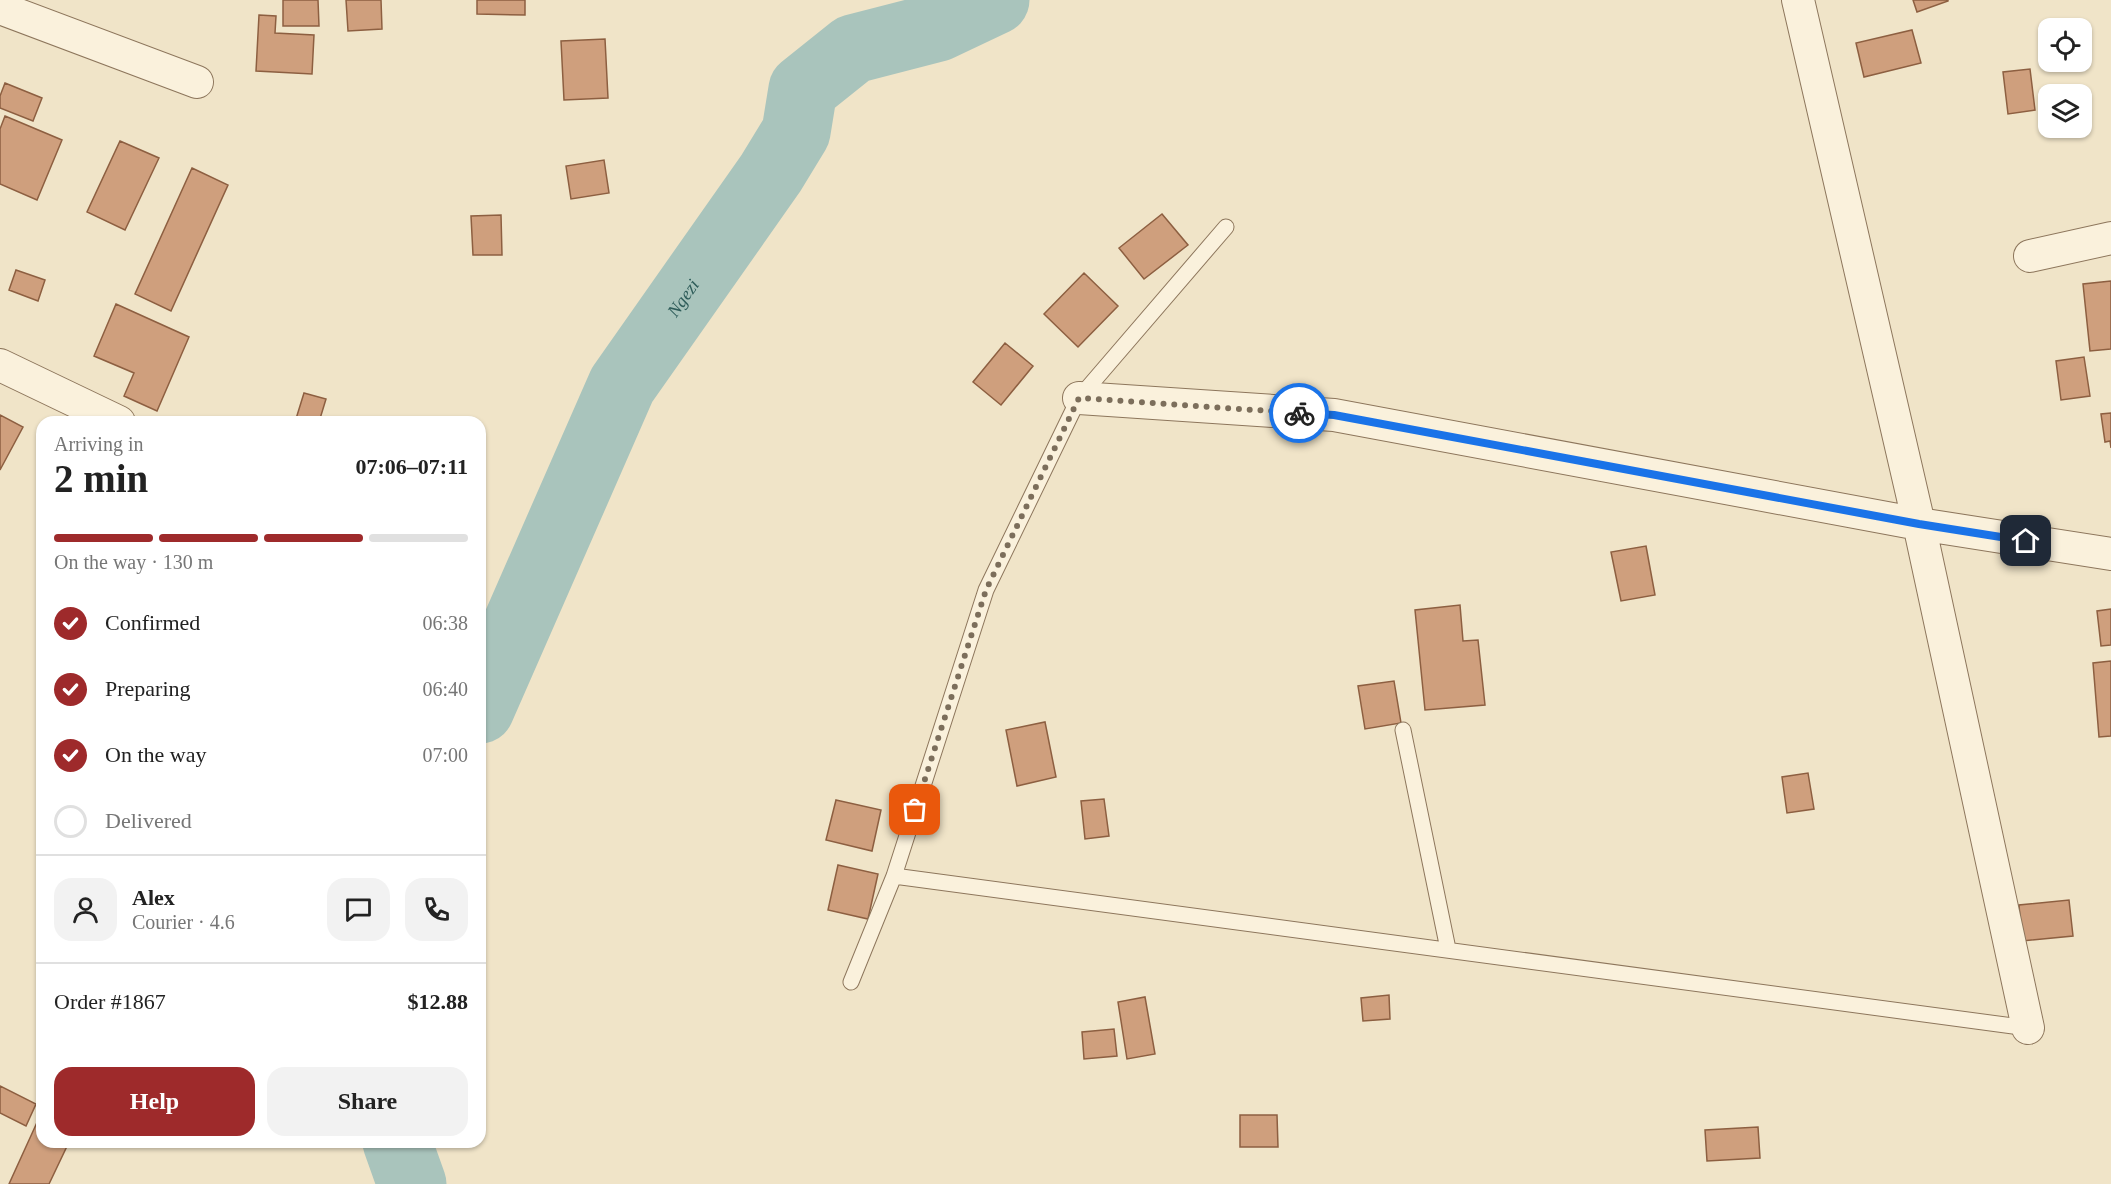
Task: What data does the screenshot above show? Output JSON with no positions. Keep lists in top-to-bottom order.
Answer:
{
  "water": ["Ngezi"],
  "page": {
    "heading": ["2 min", "Arriving in", "07:06–07:11"],
    "panel": [
      "Alex",
      "Courier · 4.6",
      "Order #1867",
      "$12.88"
    ],
    "bar": "On the way · 130 m",
    "list": [
      ["Confirmed", "06:38"],
      ["Preparing", "06:40"],
      ["On the way", "07:00"],
      "Delivered"
    ],
    "buttons": ["Help", "Share"]
  }
}
